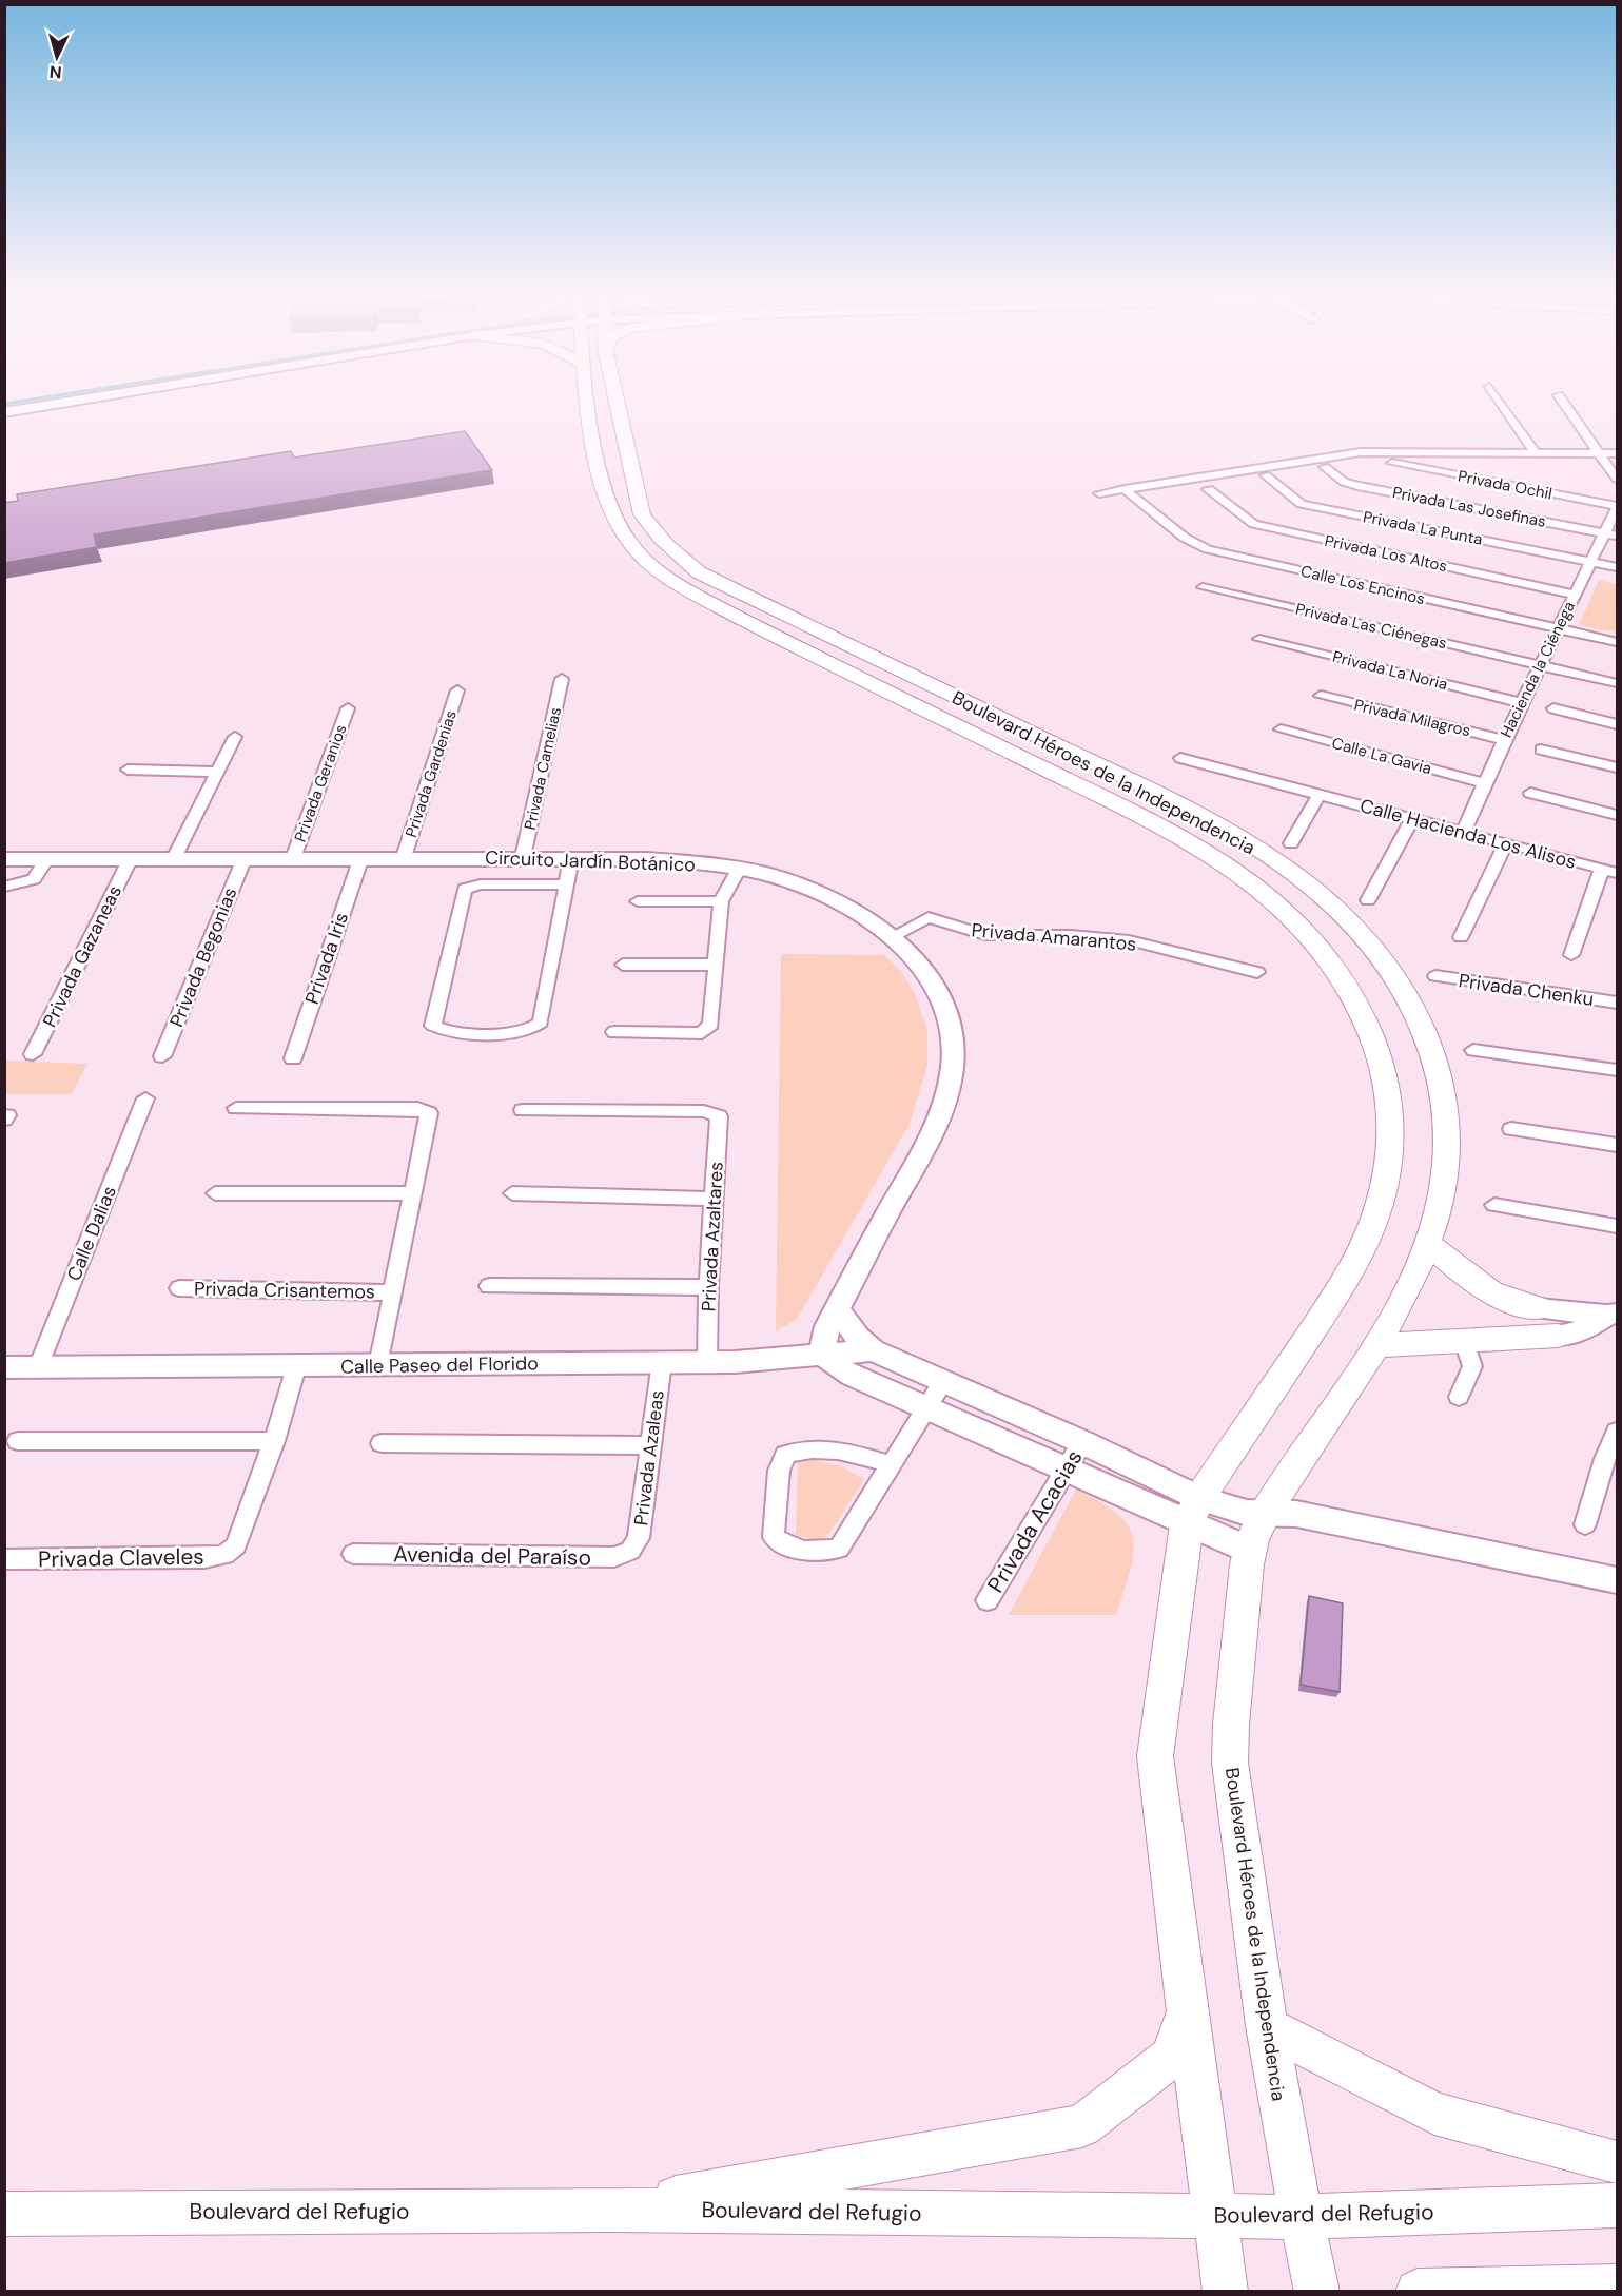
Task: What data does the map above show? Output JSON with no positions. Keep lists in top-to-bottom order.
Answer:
{
  "streets": {
    "main road": [
      "Boulevard Héroes de la Independencia",
      "Circuito Jardín Botánico",
      "Calle Paseo del Florido",
      "Boulevard del Refugio"
    ],
    "street": [
      "Privada Ochil",
      "Privada Las Josefinas",
      "Privada La Punta",
      "Privada Los Altos",
      "Calle Los Encinos",
      "Privada Las Ciénegas",
      "Hacienda la Ciénega",
      "Privada La Noria",
      "Privada Milagros",
      "Calle La Gavia",
      "Privada Camelias",
      "Privada Gardenias",
      "Privada Geranios",
      "Calle Hacienda Los Alisos",
      "Privada Amarantos",
      "Privada Gazaneas",
      "Privada Begonias",
      "Privada Iris",
      "Privada Chenku",
      "Calle Dalias",
      "Privada Azaltares",
      "Privada Crisantemos",
      "Privada Azaleas",
      "Privada Acacias",
      "Avenida del Paraíso",
      "Privada Claveles"
    ]
  },
  "crossings": [
    ["Privada Ochil", "Hacienda la Ciénega"],
    ["Privada Las Josefinas", "Hacienda la Ciénega"],
    ["Privada La Punta", "Hacienda la Ciénega"],
    ["Privada Los Altos", "Hacienda la Ciénega"],
    ["Calle Los Encinos", "Hacienda la Ciénega"],
    ["Privada Las Ciénegas", "Hacienda la Ciénega"],
    ["Hacienda la Ciénega", "Privada La Noria"],
    ["Hacienda la Ciénega", "Privada Milagros"],
    ["Hacienda la Ciénega", "Calle La Gavia"],
    ["Hacienda la Ciénega", "Calle Hacienda Los Alisos"],
    ["Privada Camelias", "Circuito Jardín Botánico"],
    ["Boulevard Héroes de la Independencia", "Boulevard del Refugio"],
    ["Privada Gardenias", "Circuito Jardín Botánico"],
    ["Privada Geranios", "Circuito Jardín Botánico"],
    ["Circuito Jardín Botánico", "Privada Amarantos"],
    ["Circuito Jardín Botánico", "Privada Gazaneas"],
    ["Circuito Jardín Botánico", "Privada Begonias"],
    ["Circuito Jardín Botánico", "Privada Iris"],
    ["Circuito Jardín Botánico", "Calle Paseo del Florido"],
    ["Calle Dalias", "Calle Paseo del Florido"],
    ["Privada Azaltares", "Calle Paseo del Florido"],
    ["Privada Crisantemos", "Calle Paseo del Florido"],
    ["Calle Paseo del Florido", "Privada Azaleas"],
    ["Calle Paseo del Florido", "Privada Claveles"],
    ["Privada Azaleas", "Avenida del Paraíso"]
  ],
  "north": "bottom"
}
